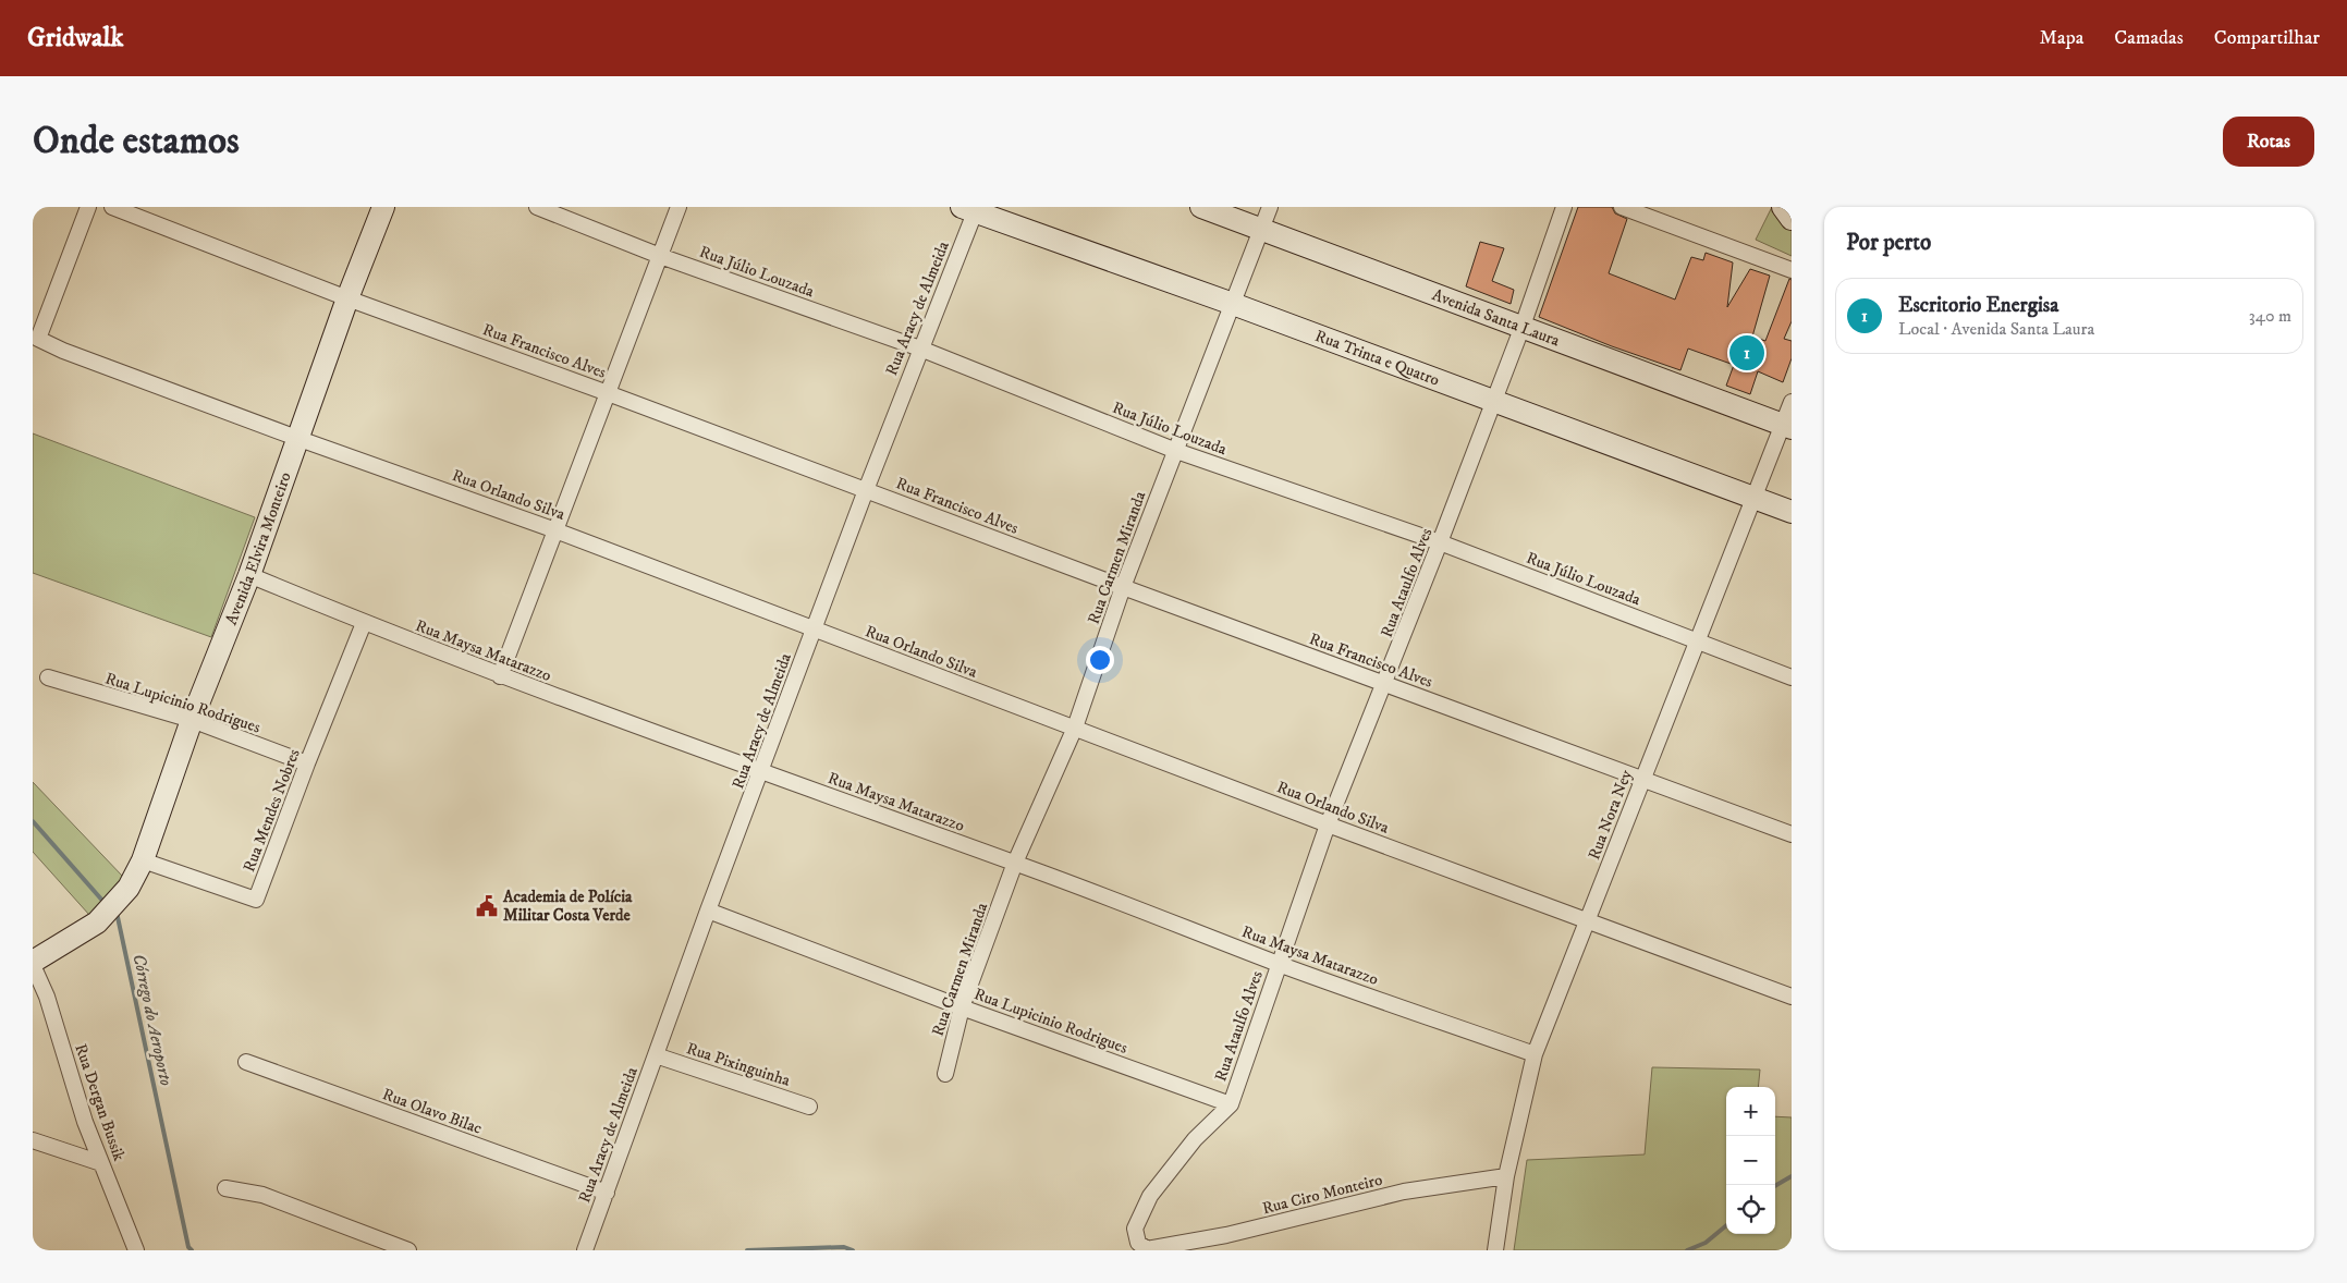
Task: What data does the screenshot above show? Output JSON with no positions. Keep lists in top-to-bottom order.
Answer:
{
  "streets": {
    "street": [
      "Rua Júlio Louzada",
      "Rua Aracy de Almeida",
      "Avenida Santa Laura",
      "Rua Francisco Alves",
      "Rua Trinta e Quatro",
      "Rua Orlando Silva",
      "Avenida Elvira Monteiro",
      "Rua Carmen Miranda",
      "Rua Ataulfo Alves",
      "Rua Maysa Matarazzo",
      "Rua Lupicinio Rodrigues",
      "Rua Mendes Nobres",
      "Rua Nora Ney",
      "Rua Pixinguinha",
      "Rua Dergan Bussik",
      "Rua Olavo Bilac",
      "Rua Ciro Monteiro"
    ]
  },
  "crossings": [
    ["Rua Júlio Louzada", "Rua Aracy de Almeida"],
    ["Rua Júlio Louzada", "Rua Carmen Miranda"],
    ["Rua Júlio Louzada", "Rua Ataulfo Alves"],
    ["Rua Júlio Louzada", "Rua Nora Ney"],
    ["Rua Aracy de Almeida", "Rua Francisco Alves"],
    ["Rua Aracy de Almeida", "Rua Trinta e Quatro"],
    ["Rua Aracy de Almeida", "Rua Orlando Silva"],
    ["Rua Aracy de Almeida", "Rua Maysa Matarazzo"],
    ["Rua Aracy de Almeida", "Rua Lupicinio Rodrigues"],
    ["Rua Aracy de Almeida", "Rua Pixinguinha"],
    ["Rua Aracy de Almeida", "Rua Olavo Bilac"],
    ["Avenida Santa Laura", "Rua Carmen Miranda"],
    ["Avenida Santa Laura", "Rua Ataulfo Alves"],
    ["Avenida Santa Laura", "Rua Nora Ney"],
    ["Rua Francisco Alves", "Avenida Elvira Monteiro"],
    ["Rua Francisco Alves", "Rua Carmen Miranda"],
    ["Rua Francisco Alves", "Rua Ataulfo Alves"],
    ["Rua Francisco Alves", "Rua Nora Ney"],
    ["Rua Trinta e Quatro", "Rua Carmen Miranda"],
    ["Rua Trinta e Quatro", "Rua Ataulfo Alves"],
    ["Rua Trinta e Quatro", "Rua Nora Ney"],
    ["Rua Orlando Silva", "Avenida Elvira Monteiro"],
    ["Rua Orlando Silva", "Rua Carmen Miranda"],
    ["Rua Orlando Silva", "Rua Ataulfo Alves"],
    ["Rua Orlando Silva", "Rua Nora Ney"],
    ["Avenida Elvira Monteiro", "Rua Maysa Matarazzo"],
    ["Avenida Elvira Monteiro", "Rua Lupicinio Rodrigues"],
    ["Avenida Elvira Monteiro", "Rua Mendes Nobres"],
    ["Avenida Elvira Monteiro", "Rua Dergan Bussik"],
    ["Rua Carmen Miranda", "Rua Maysa Matarazzo"],
    ["Rua Carmen Miranda", "Rua Lupicinio Rodrigues"],
    ["Rua Ataulfo Alves", "Rua Maysa Matarazzo"],
    ["Rua Ataulfo Alves", "Rua Lupicinio Rodrigues"],
    ["Rua Ataulfo Alves", "Rua Ciro Monteiro"],
    ["Rua Maysa Matarazzo", "Rua Mendes Nobres"],
    ["Rua Maysa Matarazzo", "Rua Nora Ney"],
    ["Rua Lupicinio Rodrigues", "Rua Mendes Nobres"],
    ["Rua Nora Ney", "Rua Ciro Monteiro"]
  ],
  "water": ["Córrego do Aeroporto"],
  "places": {
    "public building": ["Academia de Polícia Militar Costa Verde"]
  },
  "page": {
    "header": "Gridwalk",
    "nav": ["Mapa", "Camadas", "Compartilhar"],
    "buttons": "Rotas",
    "title": "Onde estamos",
    "heading": "Por perto",
    "list": [
      {
        "mark": "1",
        "name": "Escritorio Energisa",
        "note": "Local · Avenida Santa Laura",
        "value": "340 m"
      }
    ],
    "pins": "1",
    "map_buttons": ["+", "−"]
  }
}
